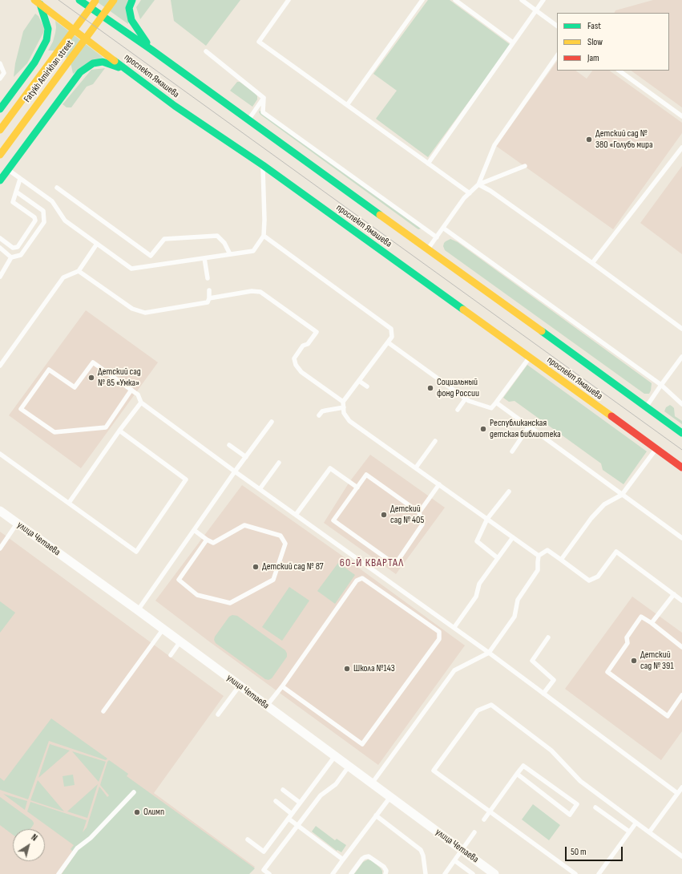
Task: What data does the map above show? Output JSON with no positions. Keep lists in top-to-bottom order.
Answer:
{
  "streets": {
    "main road": ["Fatykh Amirkhan street", "проспект Ямашева"],
    "street": ["улица Четаева"]
  },
  "districts": ["60-Й КВАРТАЛ"],
  "places": [
    "Детский сад № 380 «Голубь мира",
    "Детский сад № 85 «Умка»",
    "Социальный фонд России",
    "Республиканская детская библиотека",
    "Детский сад № 405",
    "Детский сад № 87",
    "Детский сад № 391",
    "Школа №143",
    "Олимп"
  ],
  "legend": ["Fast", "Slow", "Jam"],
  "scale_bar": "50 m",
  "north": "top right"
}
